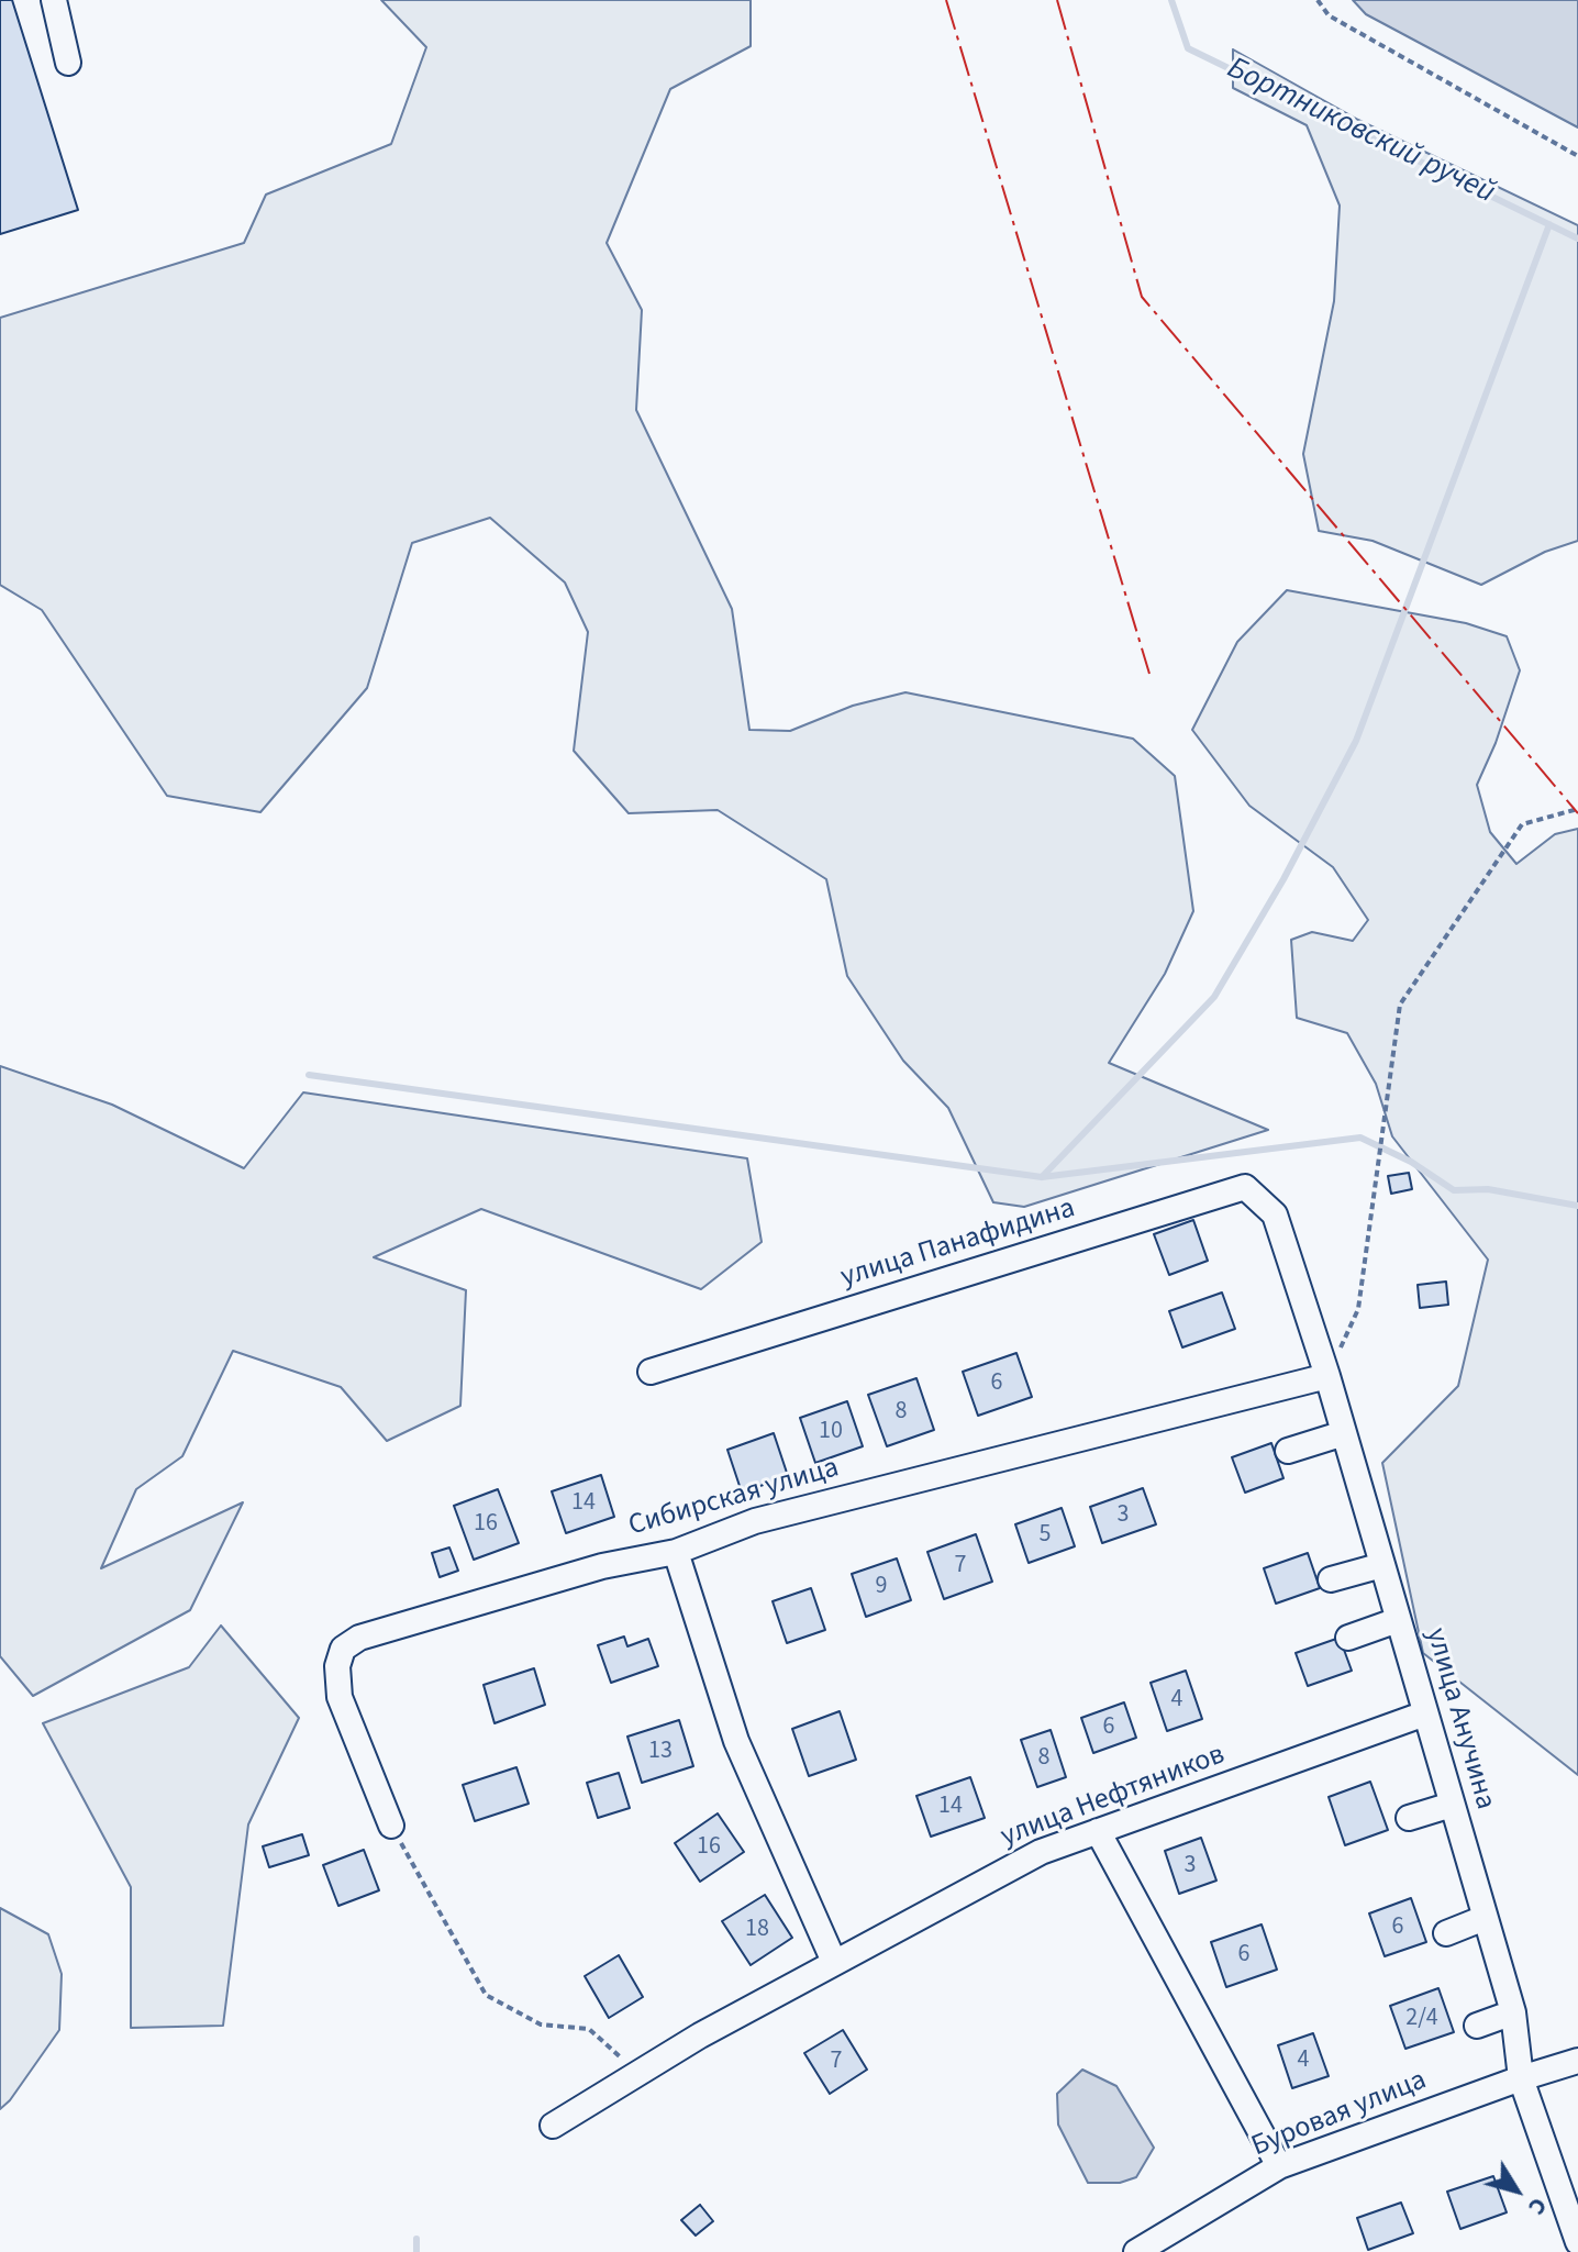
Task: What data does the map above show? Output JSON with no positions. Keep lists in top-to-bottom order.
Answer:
{
  "streets": {
    "street": [
      "улица Панафидина",
      "Сибирская улица",
      "улица Анучина",
      "улица Нефтяников",
      "Буровая улица"
    ]
  },
  "crossings": [
    ["улица Панафидина", "улица Анучина"],
    ["Сибирская улица", "улица Анучина"],
    ["улица Анучина", "улица Нефтяников"],
    ["улица Анучина", "Буровая улица"]
  ],
  "water": ["Бортниковский ручей"],
  "house_numbers": [
    "6",
    "8",
    "10",
    "14",
    "3",
    "16",
    "5",
    "7",
    "9",
    "4",
    "6",
    "13",
    "8",
    "14",
    "16",
    "3",
    "6",
    "18",
    "6",
    "2/4",
    "4",
    "7"
  ],
  "north": "bottom right"
}
